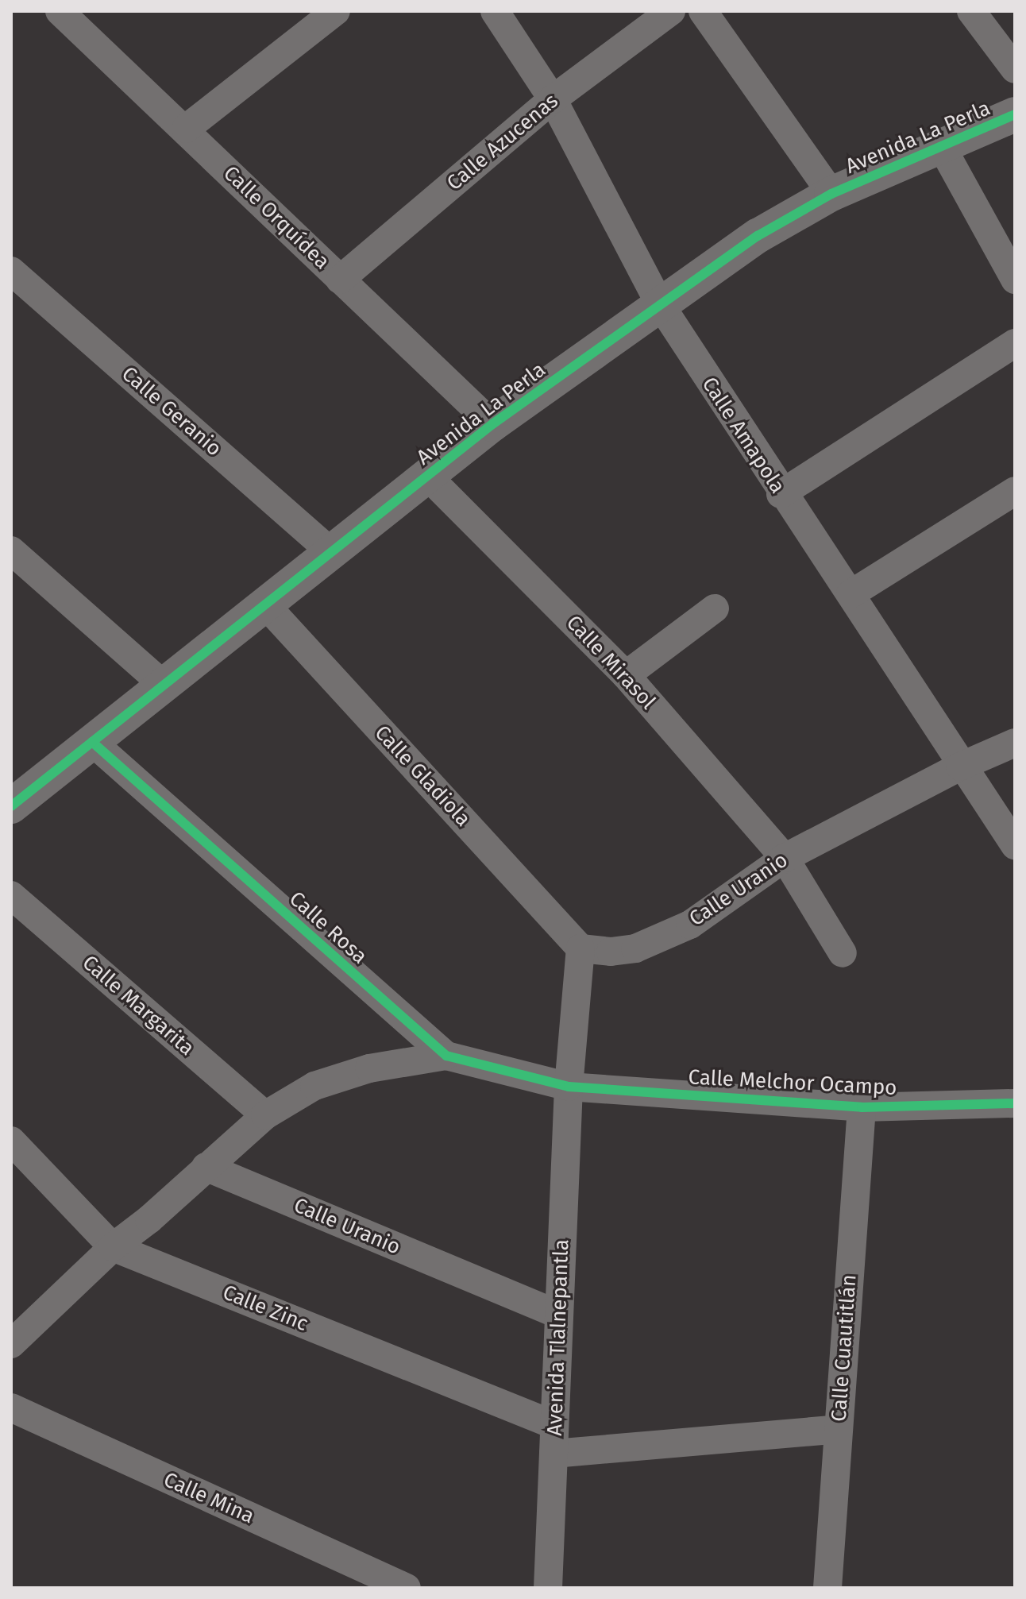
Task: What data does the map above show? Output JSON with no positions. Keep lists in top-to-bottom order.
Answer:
{
  "streets": {
    "street": [
      "Avenida La Perla",
      "Calle Azucenas",
      "Calle Orquídea",
      "Calle Geranio",
      "Calle Amapola",
      "Calle Mirasol",
      "Calle Gladiola",
      "Calle Uranio",
      "Calle Rosa",
      "Calle Margarita",
      "Calle Melchor Ocampo",
      "Calle Zinc",
      "Avenida Tlalnepantla",
      "Calle Cuautitlán",
      "Calle Mina"
    ]
  },
  "crossings": [
    ["Avenida La Perla", "Calle Orquídea"],
    ["Avenida La Perla", "Calle Geranio"],
    ["Avenida La Perla", "Calle Amapola"],
    ["Avenida La Perla", "Calle Mirasol"],
    ["Avenida La Perla", "Calle Gladiola"],
    ["Avenida La Perla", "Calle Rosa"],
    ["Calle Azucenas", "Calle Orquídea"],
    ["Calle Azucenas", "Calle Amapola"],
    ["Calle Amapola", "Calle Uranio"],
    ["Calle Mirasol", "Calle Uranio"],
    ["Calle Gladiola", "Calle Uranio"],
    ["Calle Uranio", "Avenida Tlalnepantla"],
    ["Calle Rosa", "Calle Melchor Ocampo"],
    ["Calle Rosa", "Avenida Tlalnepantla"],
    ["Calle Melchor Ocampo", "Avenida Tlalnepantla"],
    ["Calle Melchor Ocampo", "Calle Cuautitlán"],
    ["Calle Zinc", "Avenida Tlalnepantla"]
  ]
}
